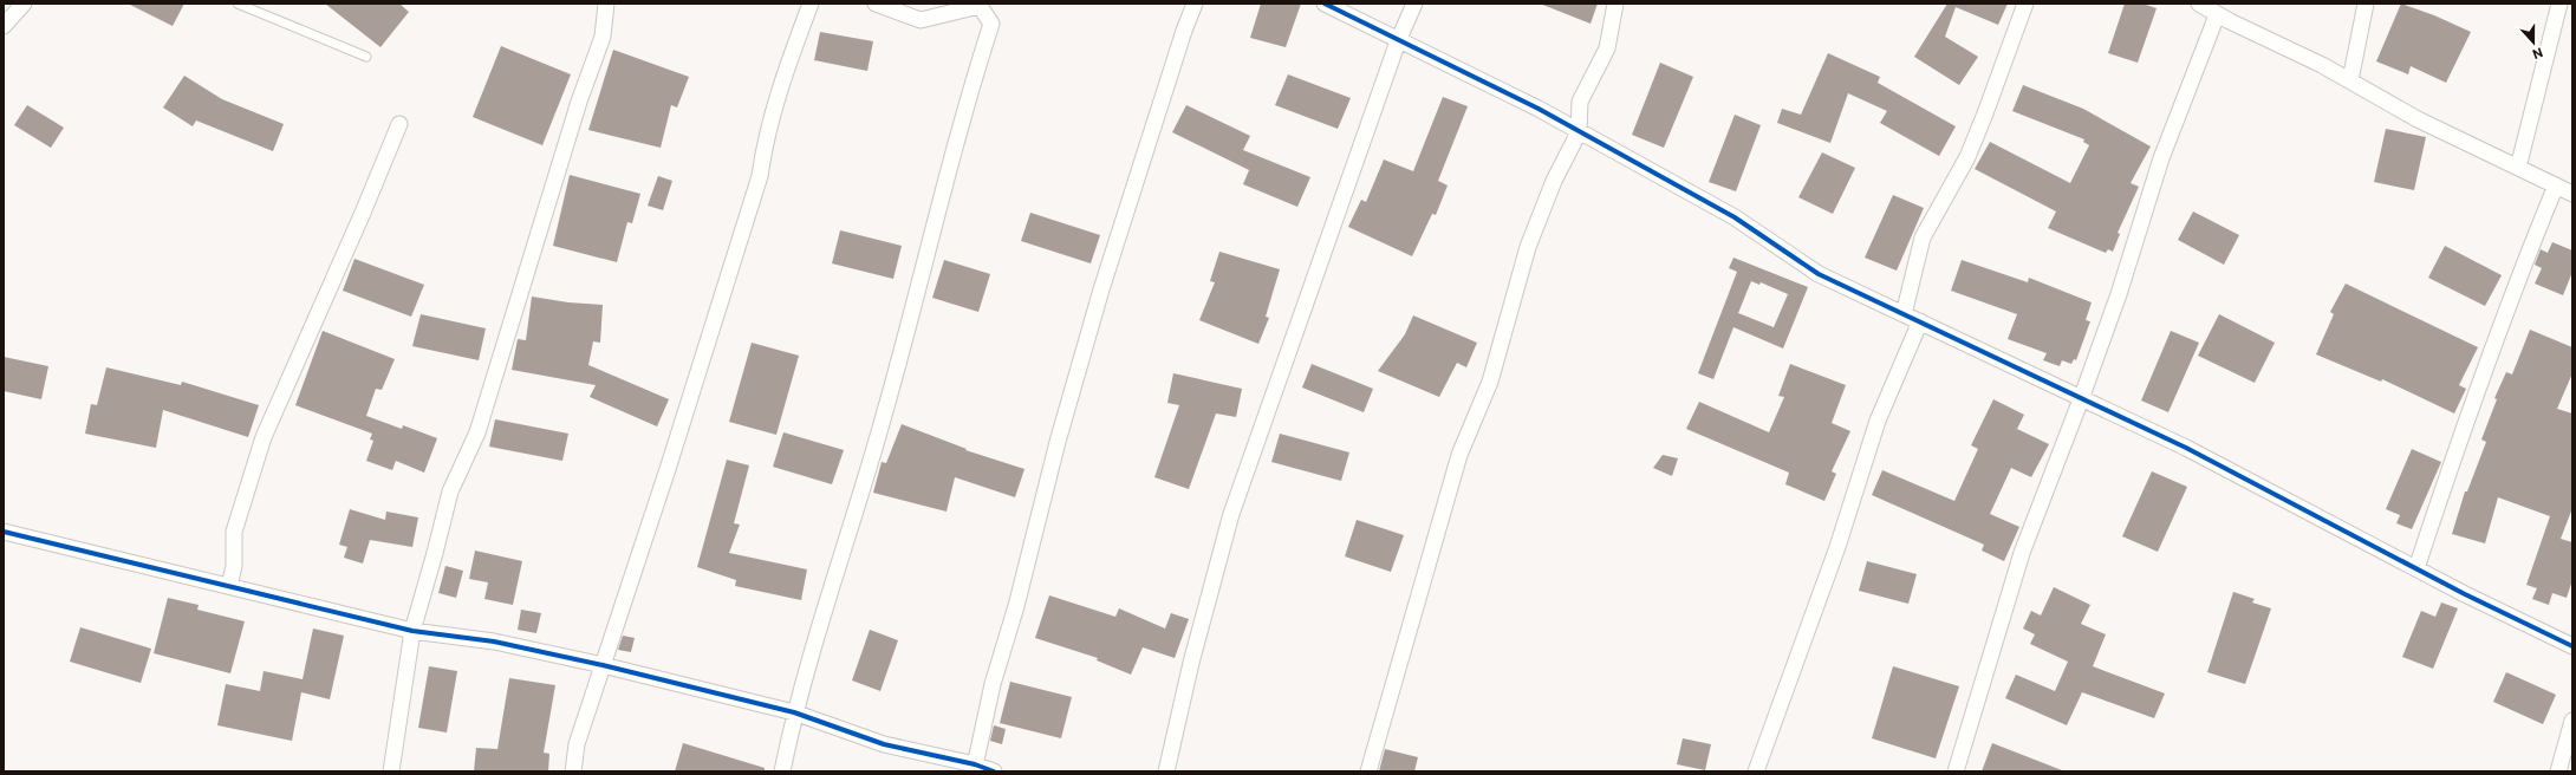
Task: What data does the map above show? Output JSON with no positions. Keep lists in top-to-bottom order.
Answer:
{
  "north": "bottom"
}
